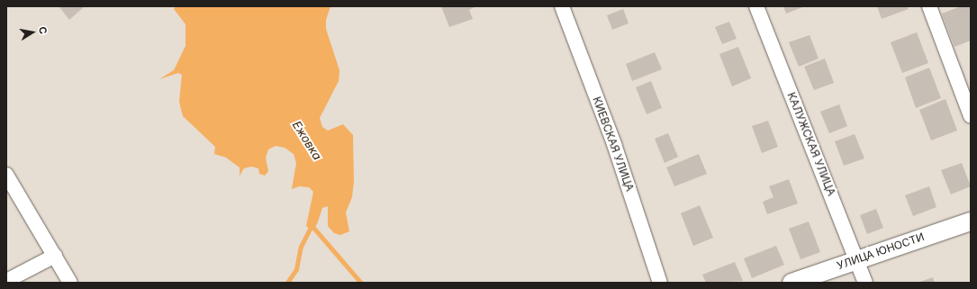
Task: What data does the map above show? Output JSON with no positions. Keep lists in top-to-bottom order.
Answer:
{
  "streets": {
    "street": ["КИЕВСКАЯ УЛИЦА", "КАЛУЖСКАЯ УЛИЦА", "УЛИЦА ЮНОСТИ"]
  },
  "crossings": [
    ["КАЛУЖСКАЯ УЛИЦА", "УЛИЦА ЮНОСТИ"]
  ],
  "water": ["Ежовка"],
  "north": "right"
}
